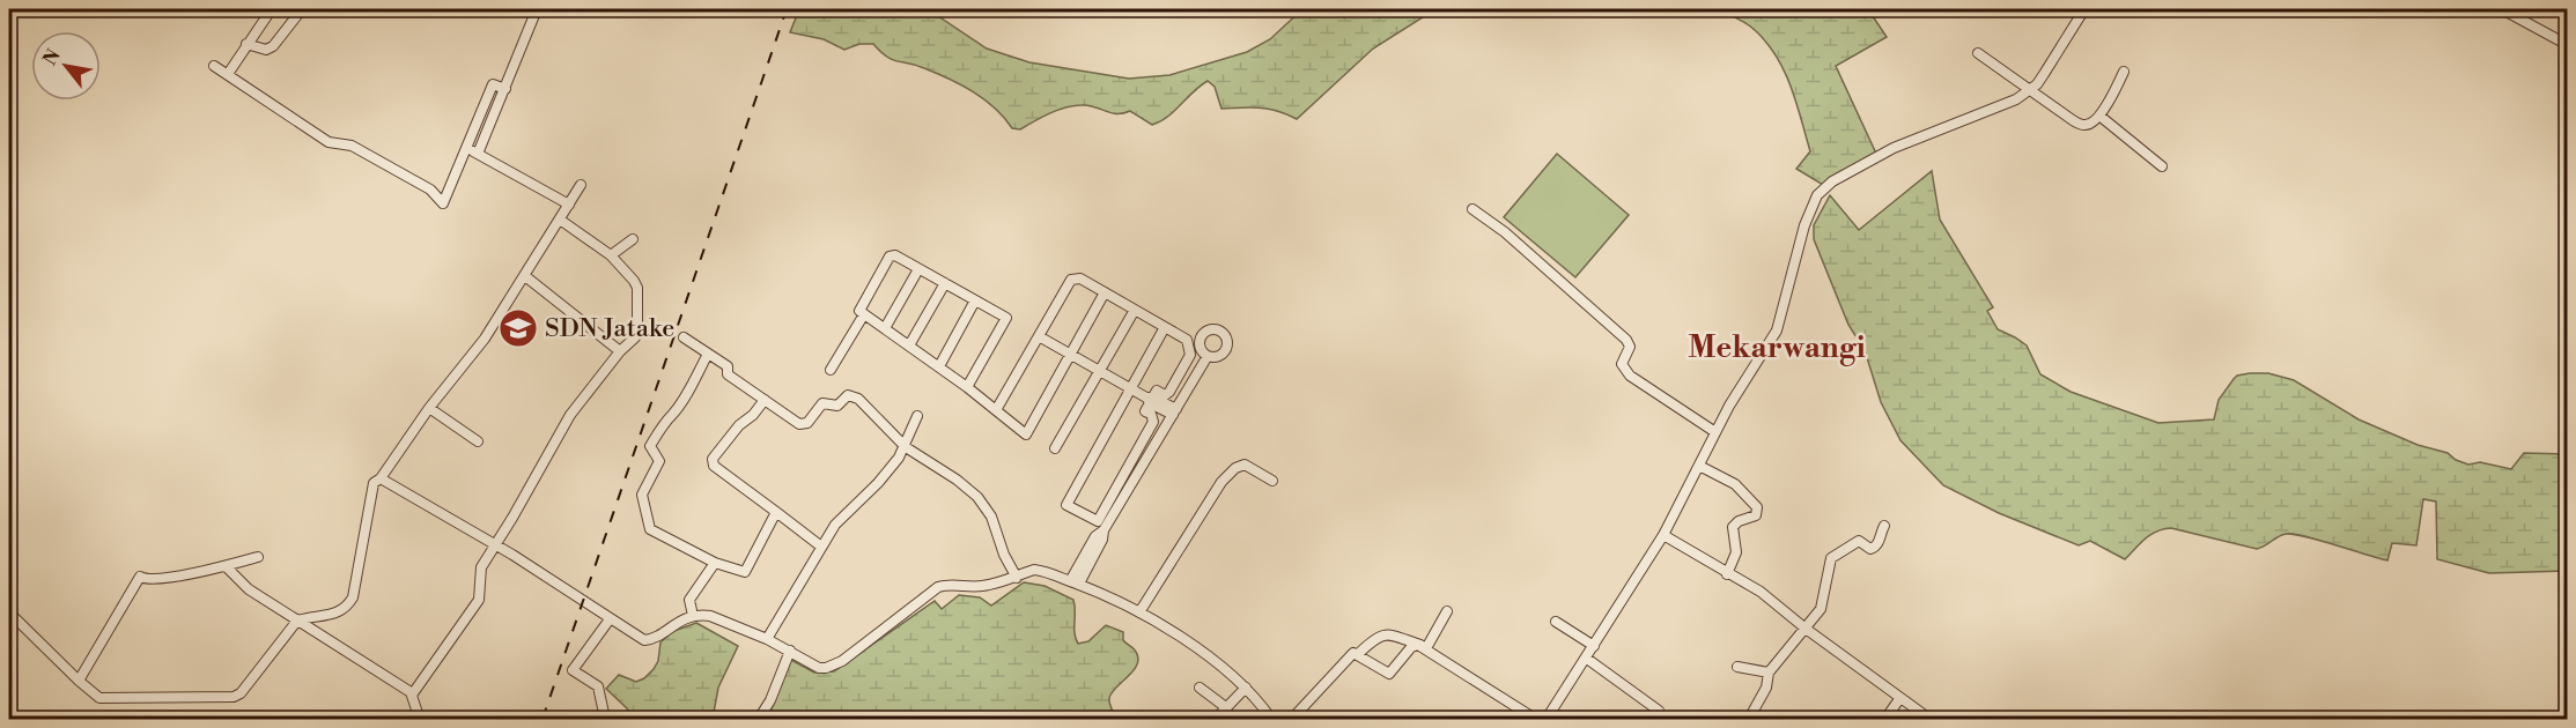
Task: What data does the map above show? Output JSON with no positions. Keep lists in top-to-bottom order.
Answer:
{
  "districts": ["Mekarwangi"],
  "places": {
    "school or university": ["SDN Jatake"]
  },
  "north": "top left"
}
